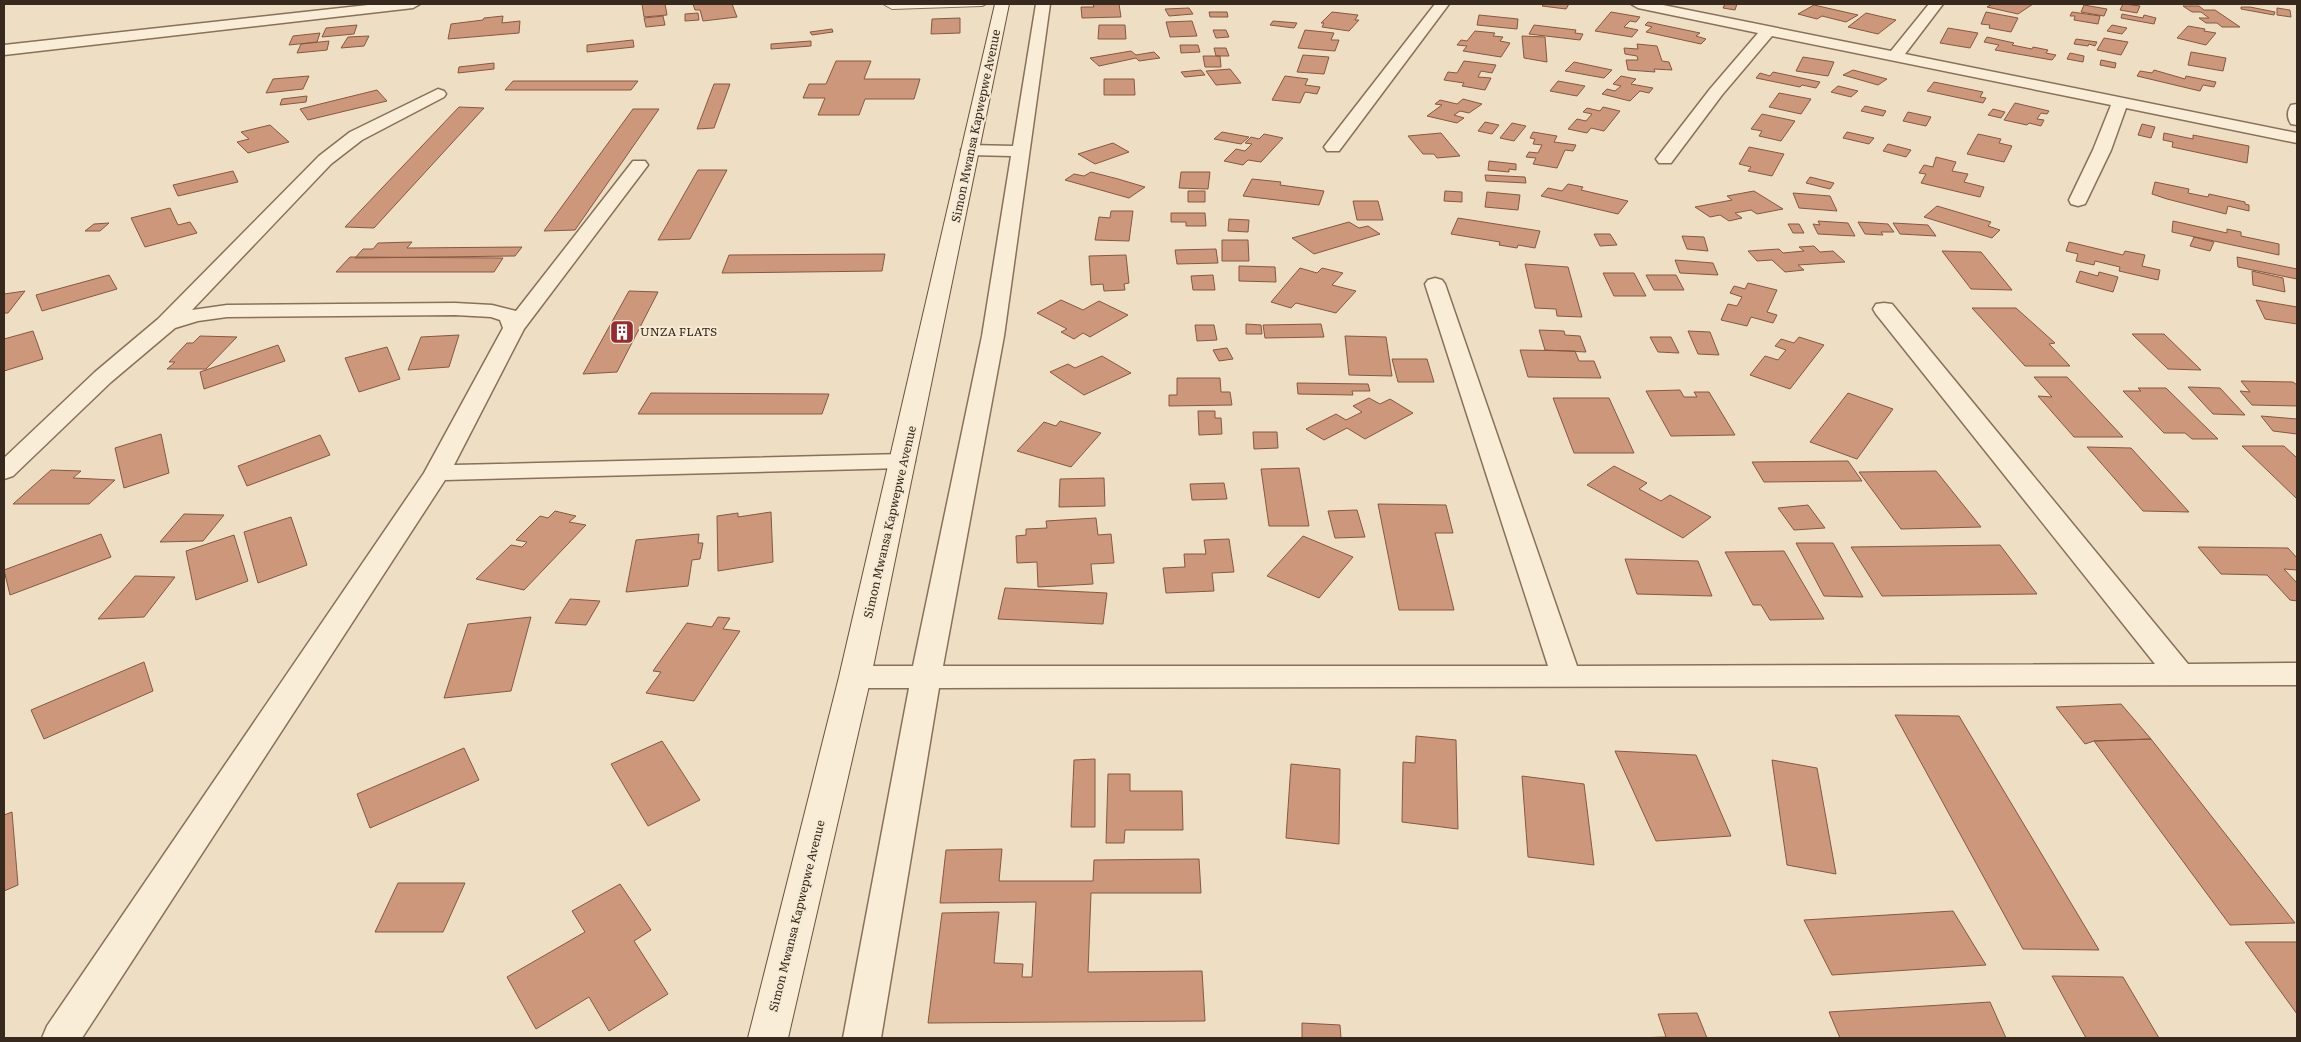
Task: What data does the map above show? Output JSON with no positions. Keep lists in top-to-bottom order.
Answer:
{
  "streets": {
    "main road": ["Simon Mwansa Kapwepwe Avenue"]
  },
  "places": {
    "building": ["UNZA FLATS"]
  }
}
